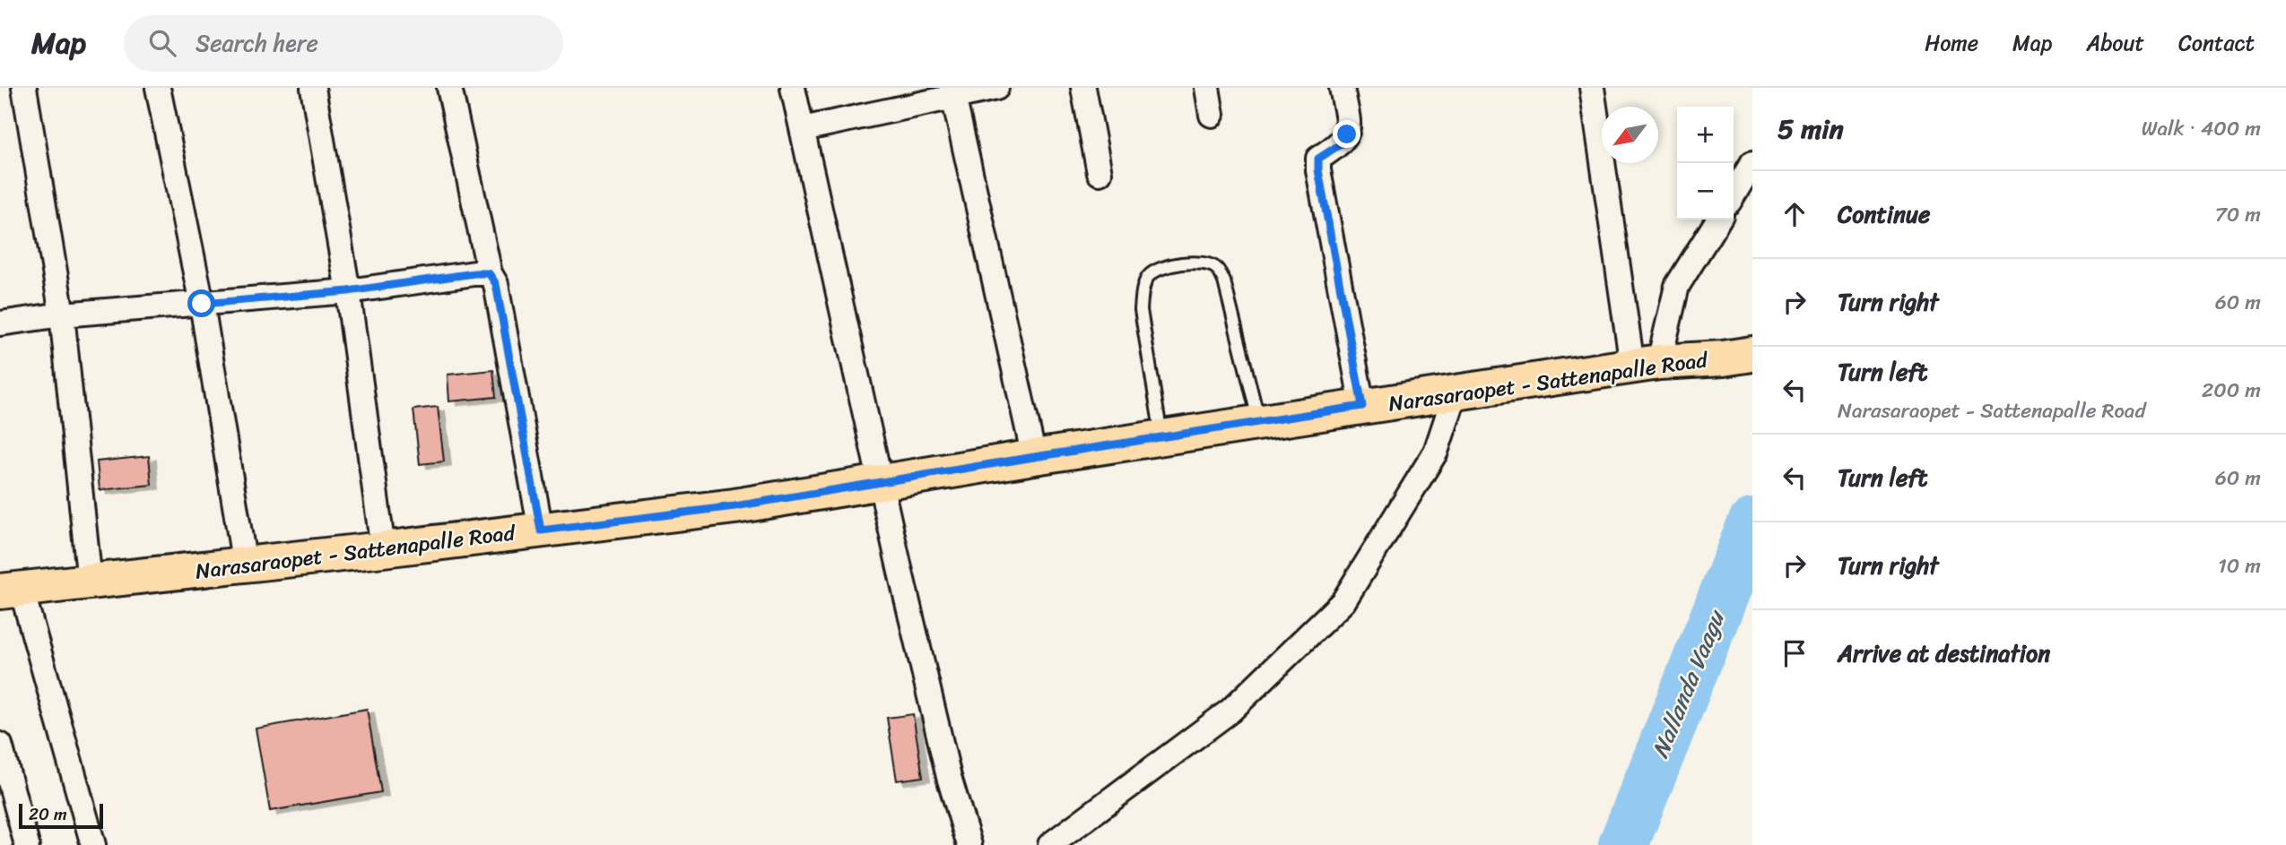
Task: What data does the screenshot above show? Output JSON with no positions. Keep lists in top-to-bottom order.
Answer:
{
  "streets": {
    "main road": ["Narasaraopet - Sattenapalle Road"]
  },
  "water": ["Nallanda Vaagu"],
  "scale_bar": "20 m",
  "north": "bottom left",
  "page": {
    "header": "Map",
    "search": "Search here",
    "nav": [
      "Home",
      "Map",
      "About",
      "Contact"
    ],
    "heading": ["5 min", "Walk · 400 m"],
    "map_buttons": ["+", "−"],
    "list": [
      ["Continue", "70 m"],
      ["Turn right", "60 m"],
      ["Turn left", "Narasaraopet - Sattenapalle Road", "200 m"],
      ["Turn left", "60 m"],
      ["Turn right", "10 m"],
      "Arrive at destination"
    ],
    "scale": "20 m"
  }
}
